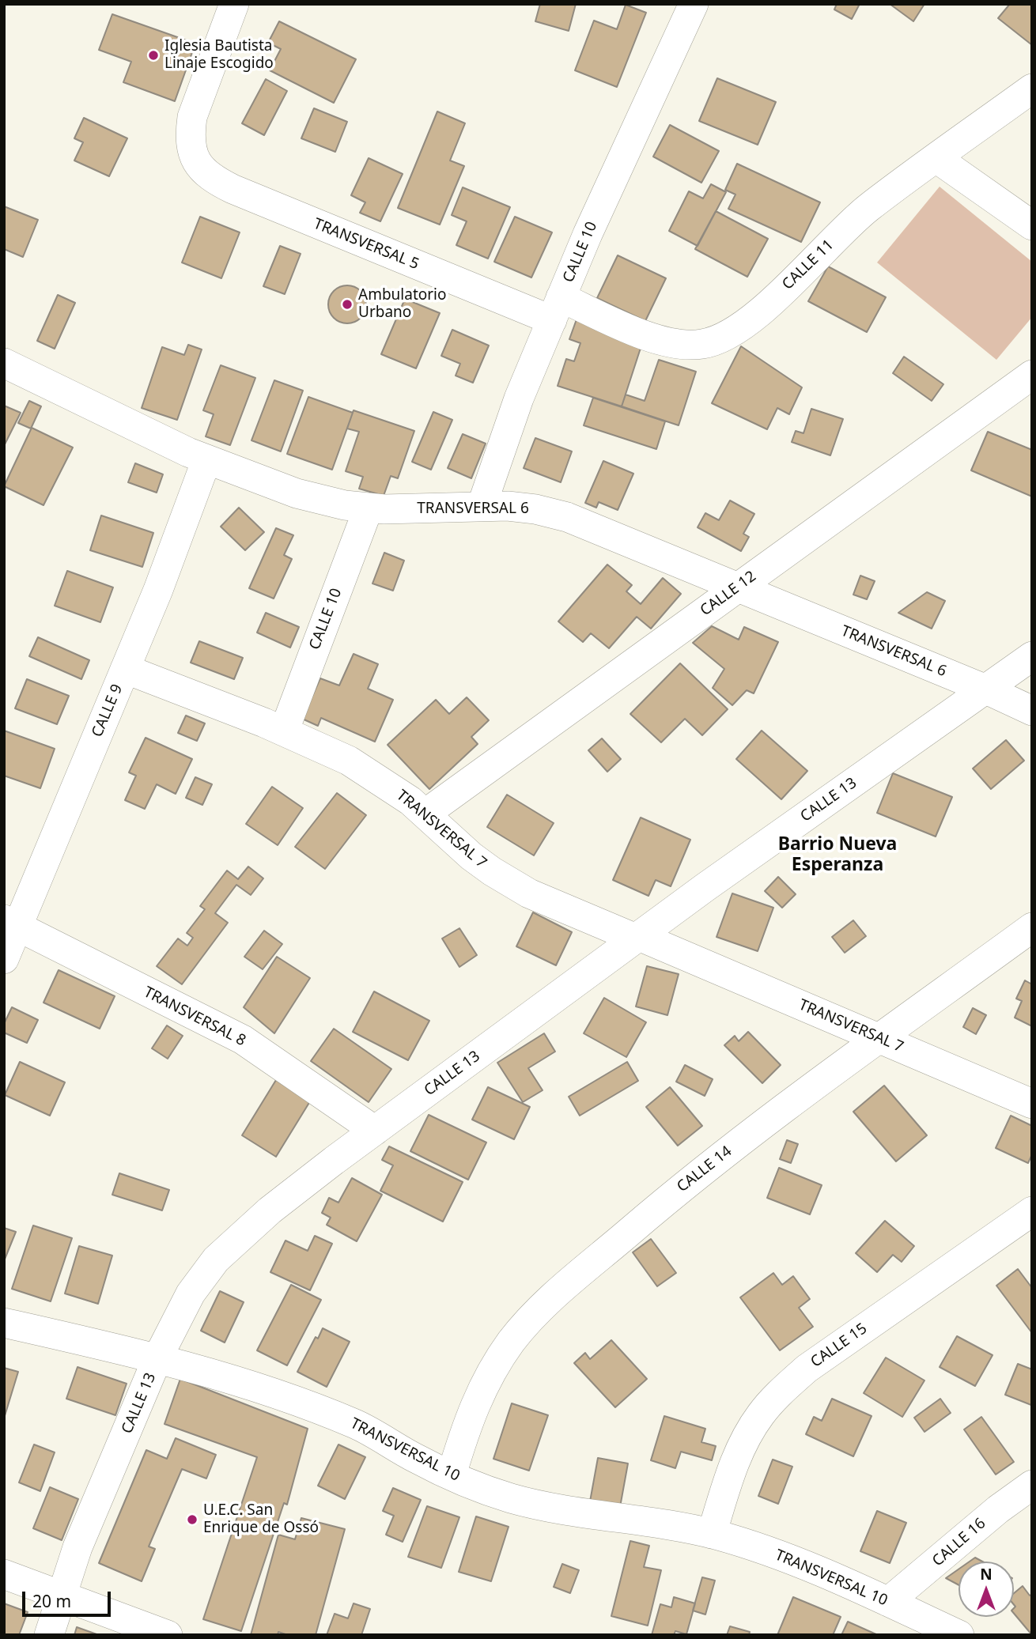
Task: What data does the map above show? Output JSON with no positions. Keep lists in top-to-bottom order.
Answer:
{
  "streets": {
    "street": [
      "TRANSVERSAL 5",
      "CALLE 10",
      "CALLE 11",
      "TRANSVERSAL 6",
      "CALLE 12",
      "CALLE 9",
      "CALLE 13",
      "TRANSVERSAL 7",
      "TRANSVERSAL 8",
      "CALLE 14",
      "CALLE 15",
      "TRANSVERSAL 10",
      "CALLE 16"
    ]
  },
  "crossings": [
    ["TRANSVERSAL 5", "CALLE 10"],
    ["TRANSVERSAL 5", "CALLE 11"],
    ["CALLE 10", "CALLE 11"],
    ["CALLE 10", "TRANSVERSAL 6"],
    ["CALLE 10", "TRANSVERSAL 7"],
    ["TRANSVERSAL 6", "CALLE 12"],
    ["TRANSVERSAL 6", "CALLE 9"],
    ["TRANSVERSAL 6", "CALLE 13"],
    ["CALLE 12", "TRANSVERSAL 7"],
    ["CALLE 9", "TRANSVERSAL 7"],
    ["CALLE 9", "TRANSVERSAL 8"],
    ["CALLE 13", "TRANSVERSAL 7"],
    ["CALLE 13", "TRANSVERSAL 8"],
    ["CALLE 13", "TRANSVERSAL 10"],
    ["TRANSVERSAL 7", "CALLE 14"],
    ["CALLE 14", "TRANSVERSAL 10"],
    ["CALLE 15", "TRANSVERSAL 10"],
    ["TRANSVERSAL 10", "CALLE 16"]
  ],
  "districts": ["Barrio Nueva Esperanza"],
  "places": ["Iglesia Bautista Linaje Escogido", "Ambulatorio Urbano", "U.E.C. San Enrique de Ossó"],
  "scale_bar": "20 m",
  "north": "top"
}
